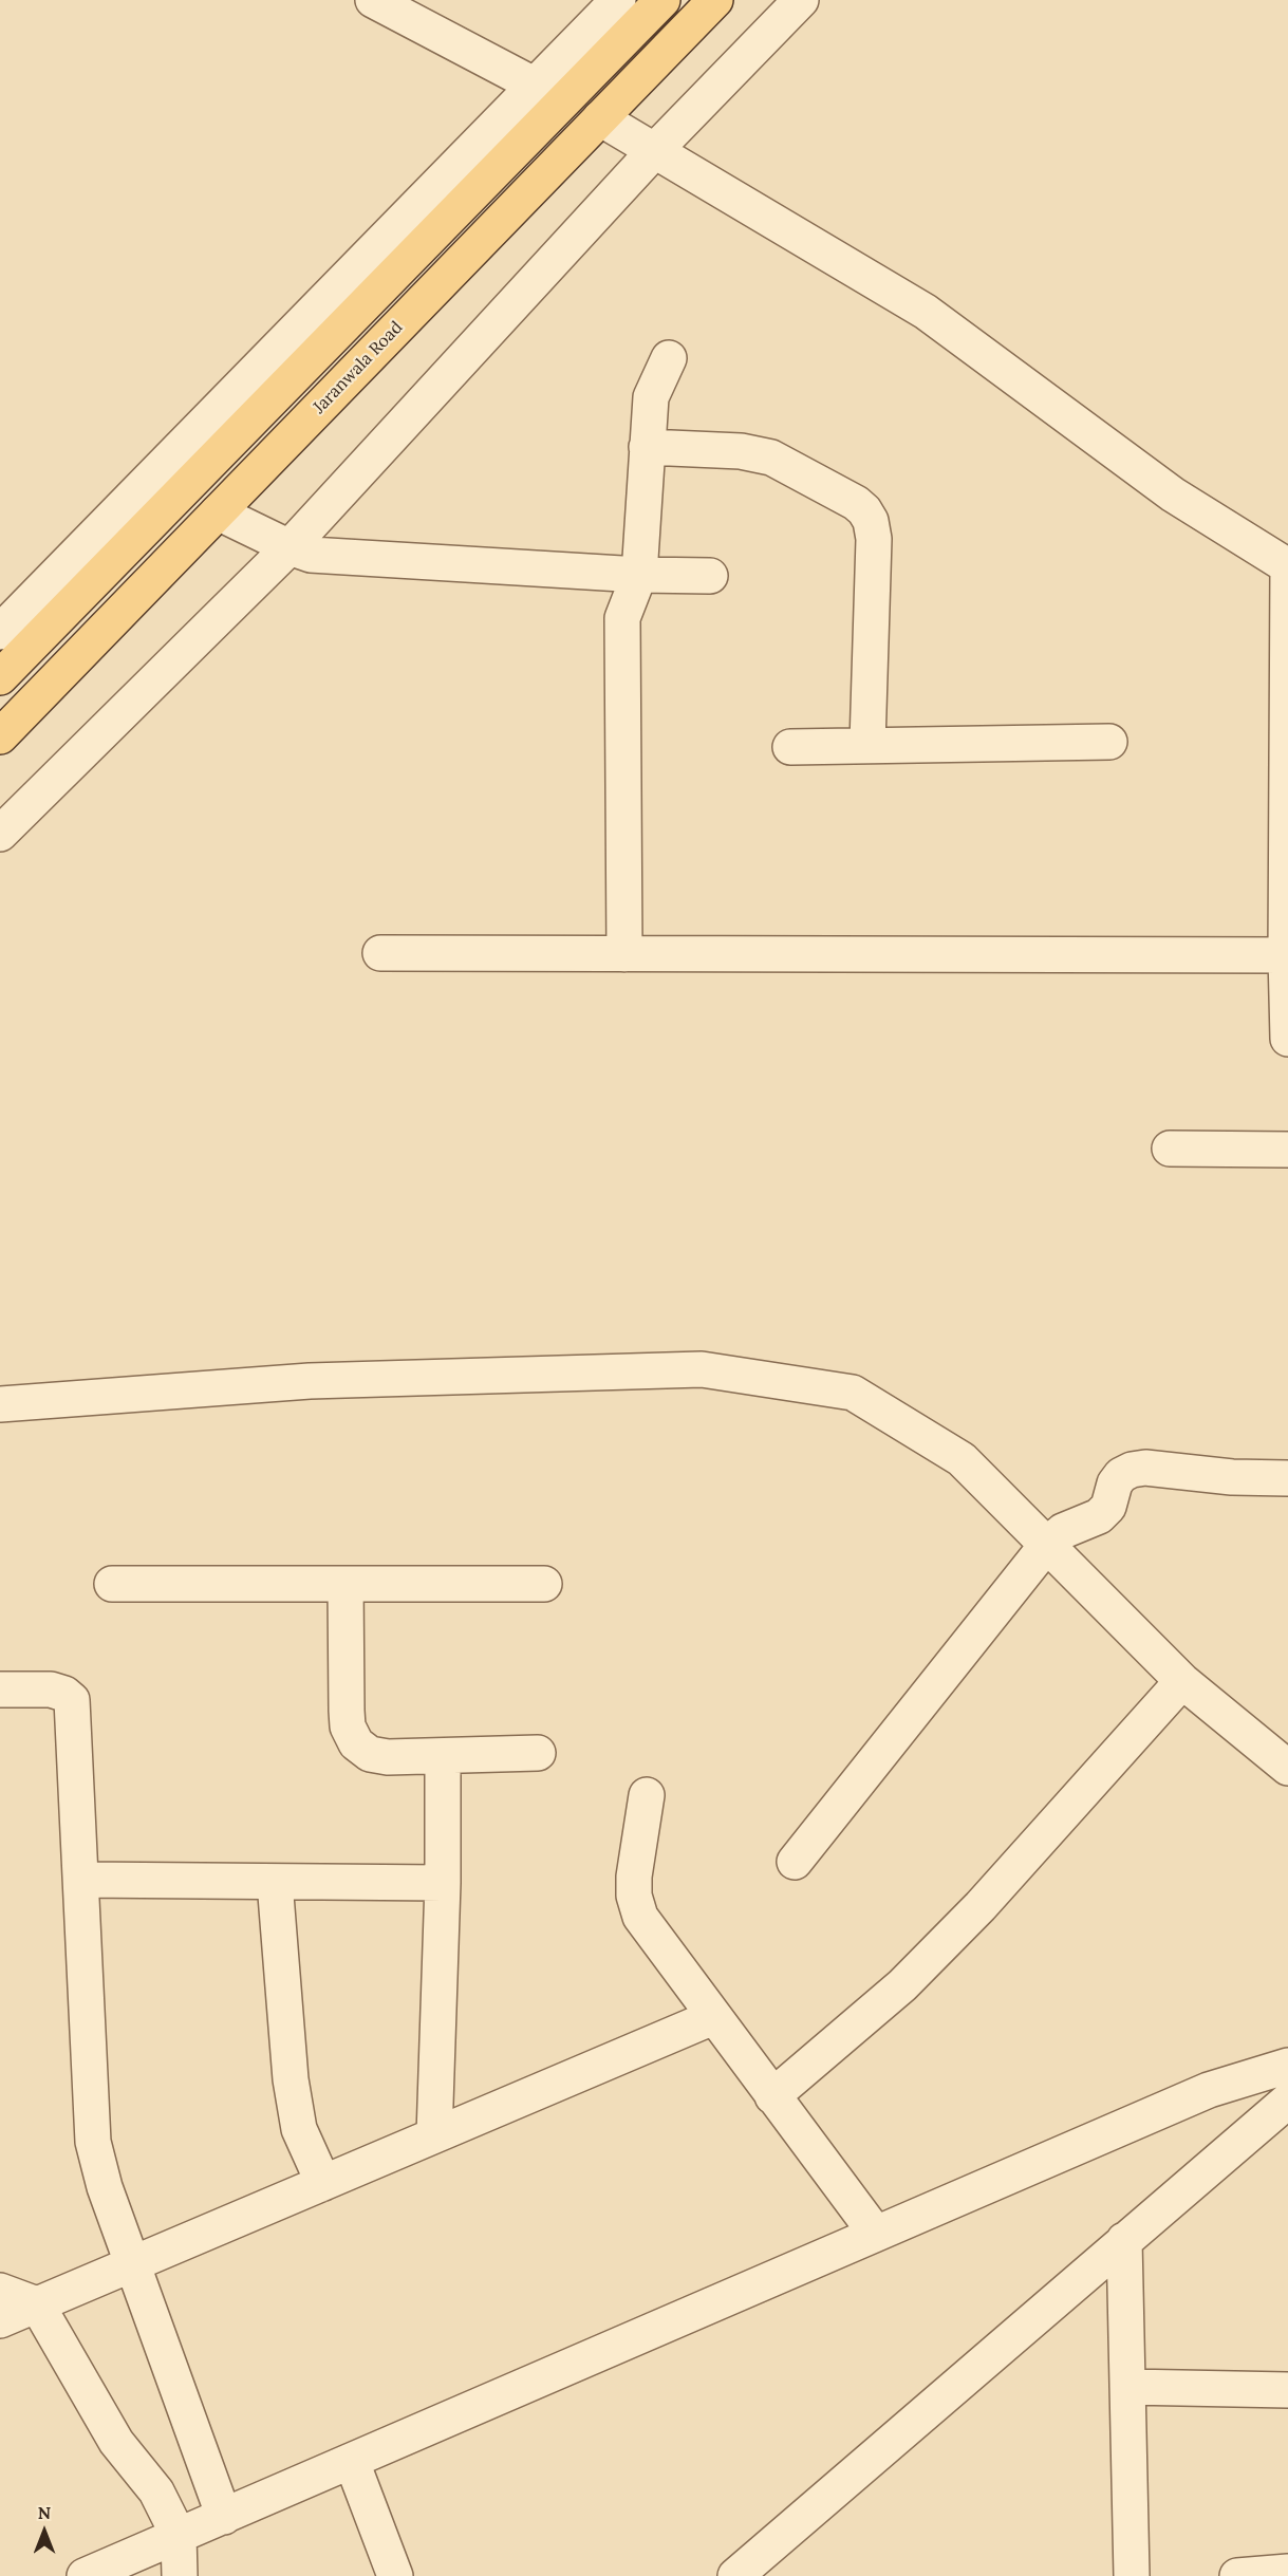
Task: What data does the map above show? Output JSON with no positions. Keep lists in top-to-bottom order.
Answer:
{
  "streets": {
    "main road": ["Jaranwala Road"]
  },
  "north": "top"
}
